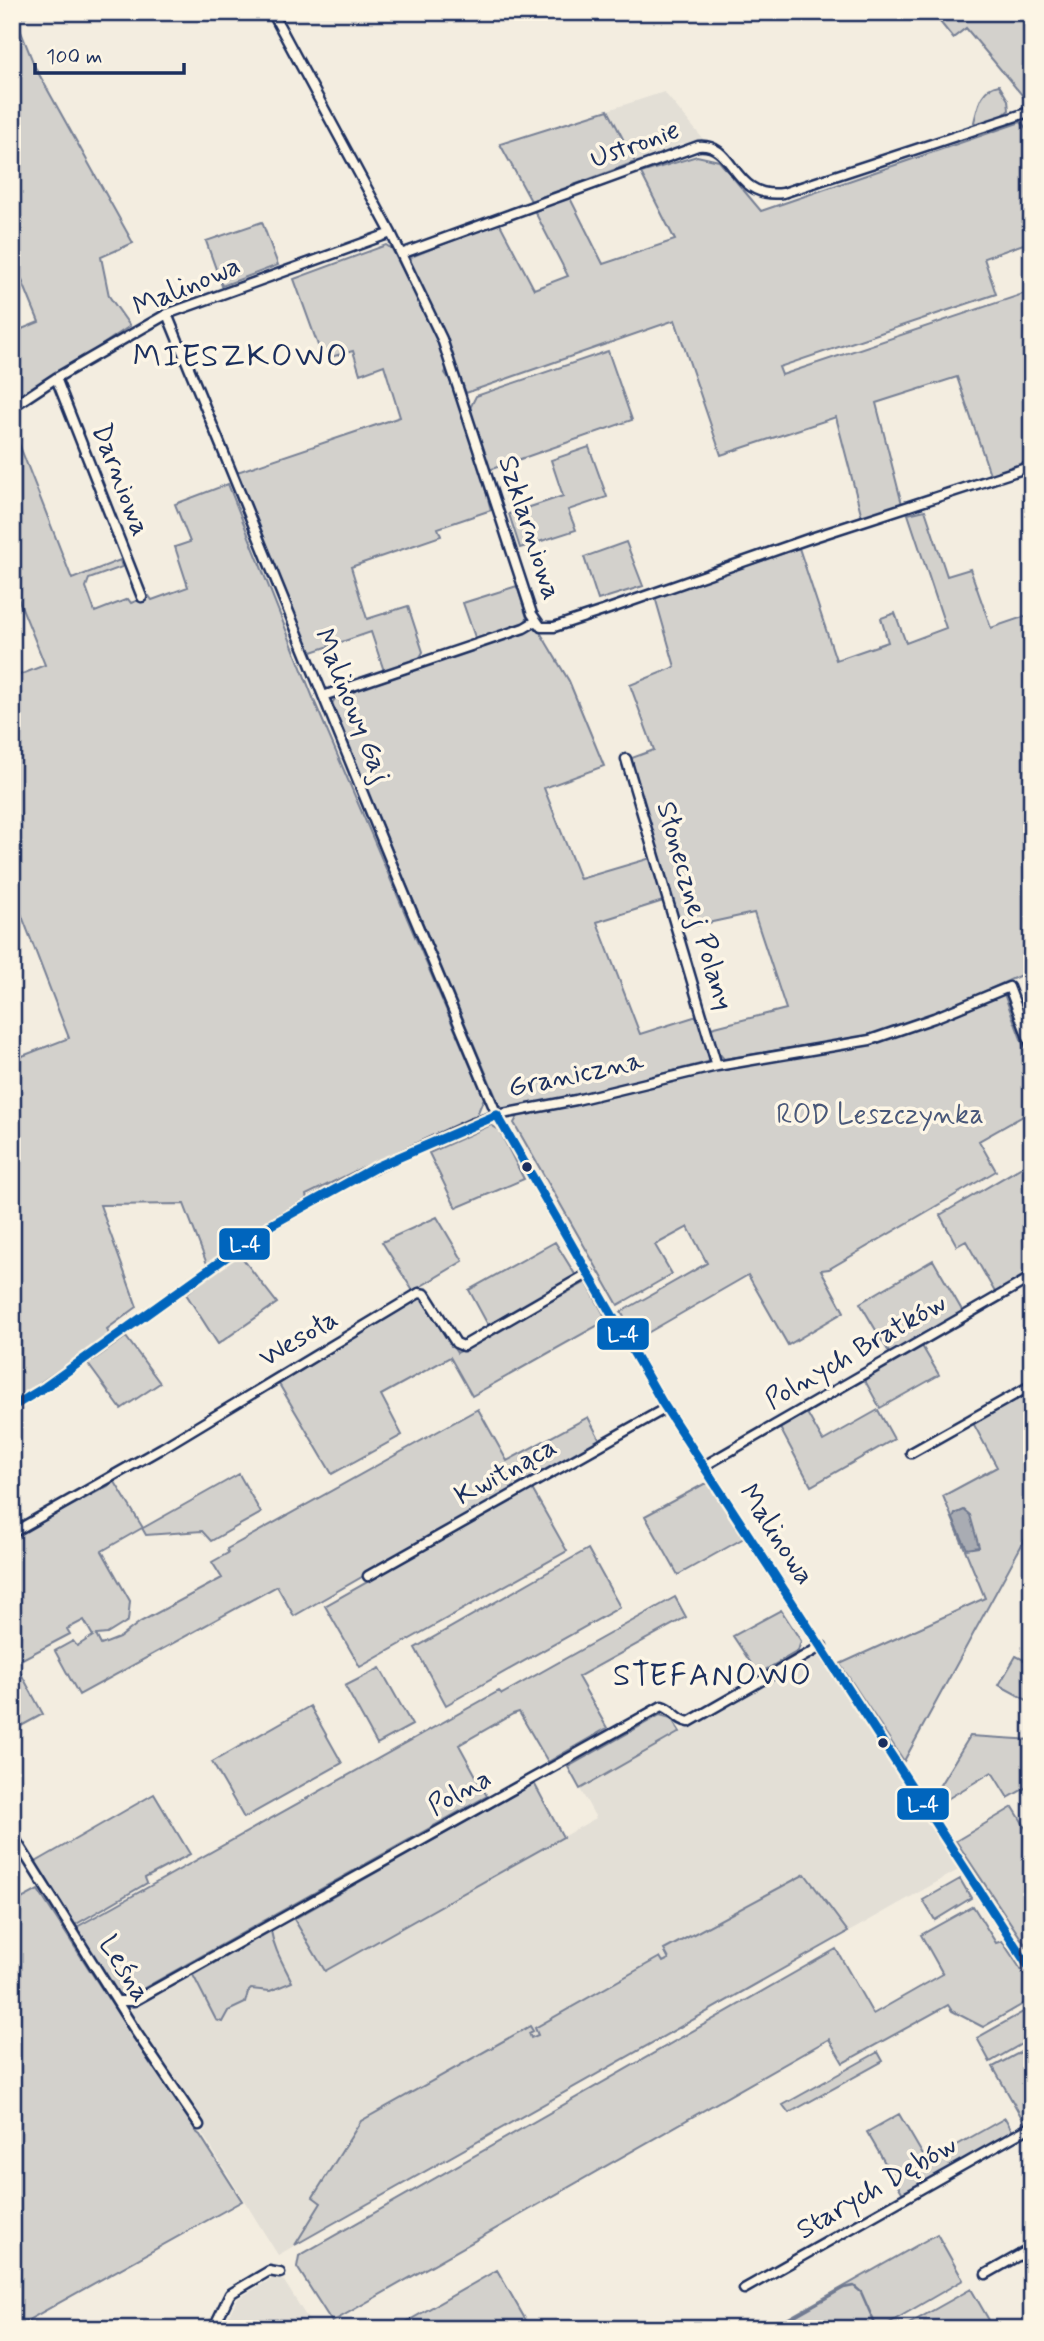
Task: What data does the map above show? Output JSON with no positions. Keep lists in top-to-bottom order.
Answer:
{
  "streets": {
    "street": [
      "Ustronie",
      "Malinowa",
      "Darniowa",
      "Szklarniowa",
      "Malinowy Gaj",
      "Słonecznej Polany",
      "Graniczna",
      "Wesoła",
      "Polnych Bratków",
      "Kwitnąca",
      "Polna",
      "Leśna",
      "Starych Dębów"
    ]
  },
  "crossings": [
    ["Ustronie", "Szklarniowa"],
    ["Malinowa", "Darniowa"],
    ["Malinowa", "Szklarniowa"],
    ["Malinowa", "Malinowy Gaj"],
    ["Malinowa", "Graniczna"],
    ["Malinowa", "Wesoła"],
    ["Malinowa", "Polnych Bratków"],
    ["Malinowa", "Kwitnąca"],
    ["Malinowa", "Polna"],
    ["Malinowy Gaj", "Graniczna"],
    ["Słonecznej Polany", "Graniczna"],
    ["Polna", "Leśna"]
  ],
  "districts": ["MIESZKOWO", "STEFANOWO"],
  "parks": ["ROD Leszczynka"],
  "lines": ["transit line L-4"],
  "scale_bar": "100 m"
}
